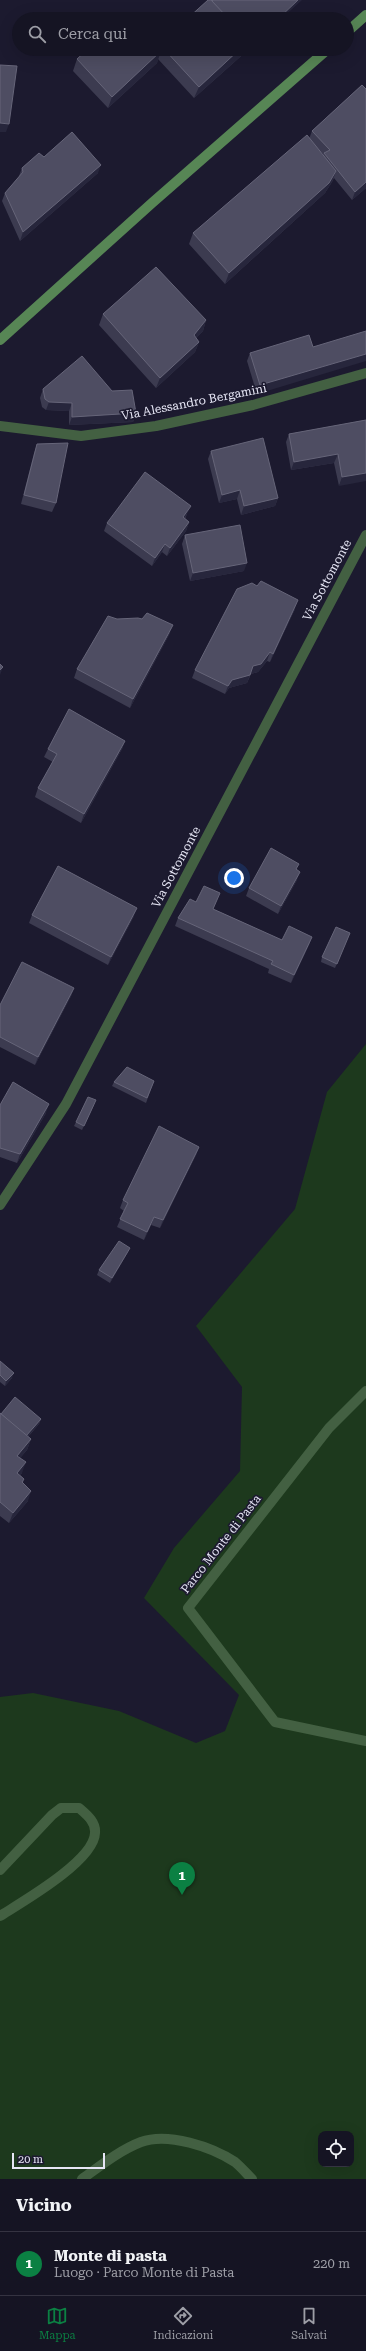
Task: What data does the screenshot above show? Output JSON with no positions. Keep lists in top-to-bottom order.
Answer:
{
  "streets": {
    "street": ["Via Alessandro Bergamini", "Via Sottomonte", "Parco Monte di Pasta"]
  },
  "scale_bar": "20 m",
  "page": {
    "search": "Cerca qui",
    "pins": "1",
    "scale": "20 m",
    "heading": "Vicino",
    "list": [
      {
        "mark": "1",
        "name": "Monte di pasta",
        "note": "Luogo · Parco Monte di Pasta",
        "value": "220 m"
      }
    ],
    "nav": ["Mappa", "Indicazioni", "Salvati"]
  }
}
